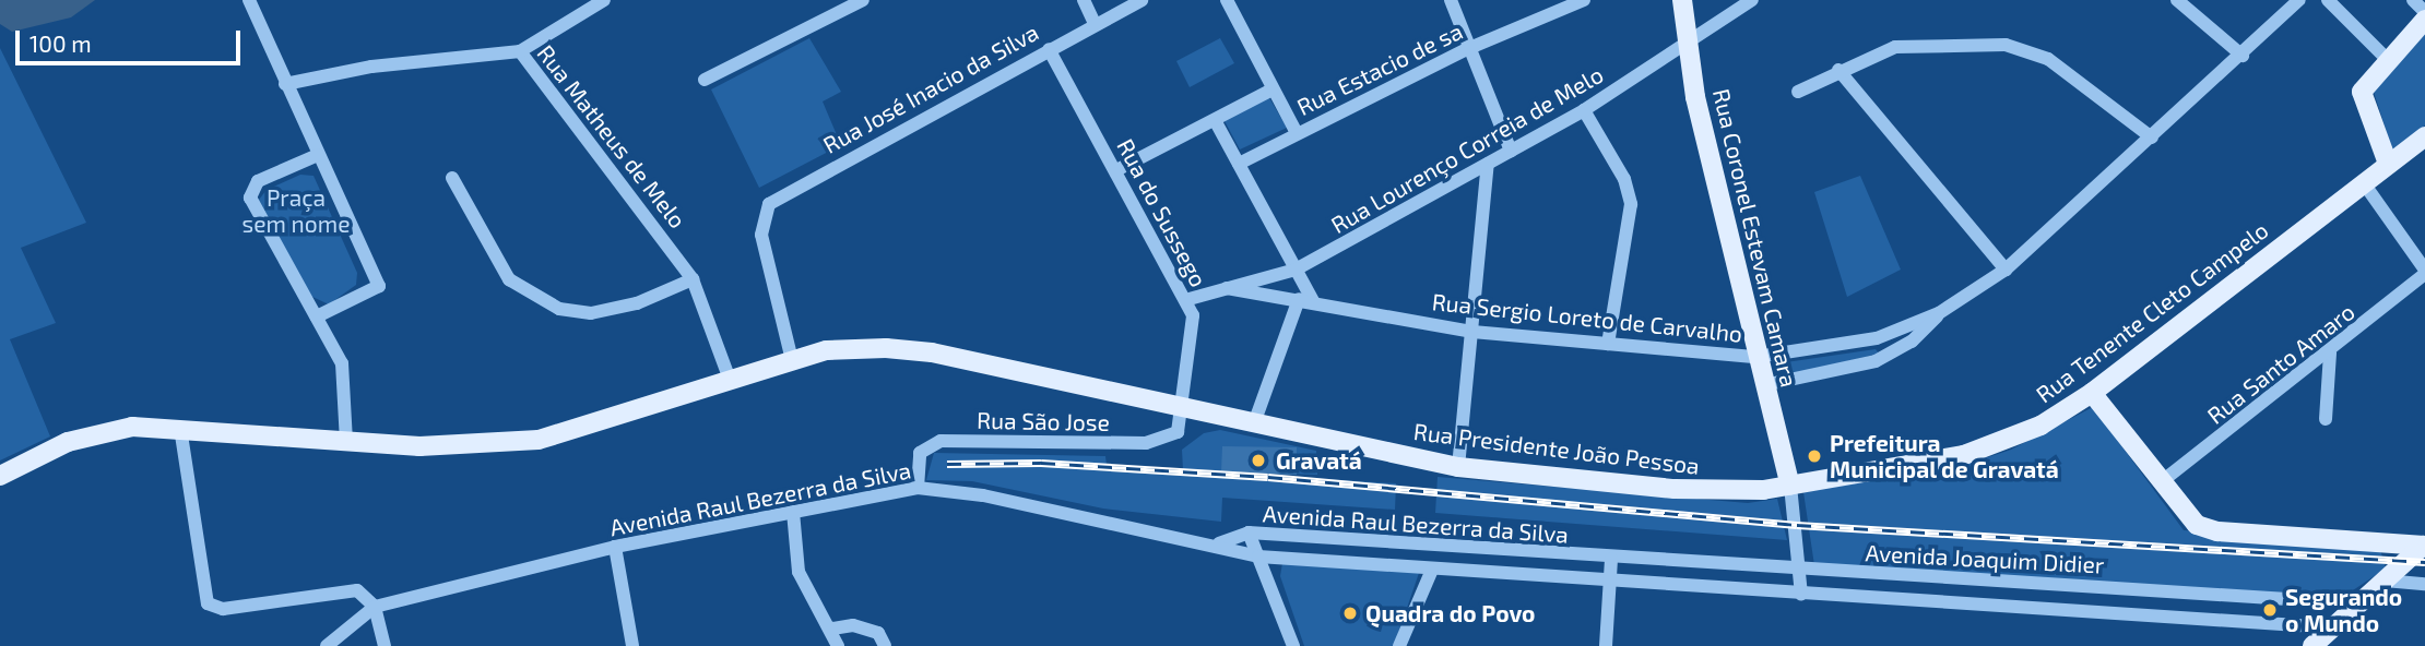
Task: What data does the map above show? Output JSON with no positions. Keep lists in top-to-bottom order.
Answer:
{
  "streets": {
    "main road": ["Rua Coronel Estevam Camara", "Rua Tenente Cleto Campelo", "Rua Presidente João Pessoa"],
    "street": [
      "Rua Estacio de sa",
      "Rua José Inacio da Silva",
      "Rua Matheus de Melo",
      "Rua Lourenço Correia de Melo",
      "Rua do Sussego",
      "Rua Sergio Loreto de Carvalho",
      "Rua Santo Amaro",
      "Rua São Jose",
      "Avenida Raul Bezerra da Silva",
      "Avenida Joaquim Didier"
    ]
  },
  "crossings": [
    ["Rua José Inacio da Silva", "Rua do Sussego"],
    ["Rua José Inacio da Silva", "Rua Presidente João Pessoa"],
    ["Rua Matheus de Melo", "Rua Presidente João Pessoa"],
    ["Rua Lourenço Correia de Melo", "Rua do Sussego"],
    ["Rua Lourenço Correia de Melo", "Rua Coronel Estevam Camara"],
    ["Rua Lourenço Correia de Melo", "Rua Sergio Loreto de Carvalho"],
    ["Rua do Sussego", "Rua São Jose"],
    ["Rua do Sussego", "Rua Presidente João Pessoa"],
    ["Rua Coronel Estevam Camara", "Rua Tenente Cleto Campelo"],
    ["Rua Coronel Estevam Camara", "Rua Sergio Loreto de Carvalho"],
    ["Rua Coronel Estevam Camara", "Rua Presidente João Pessoa"],
    ["Rua Tenente Cleto Campelo", "Rua Presidente João Pessoa"],
    ["Rua São Jose", "Rua Presidente João Pessoa"],
    ["Rua São Jose", "Avenida Raul Bezerra da Silva"],
    ["Avenida Raul Bezerra da Silva", "Avenida Joaquim Didier"]
  ],
  "parks": ["Praça sem nome"],
  "places": [
    "Prefeitura Municipal de Gravatá",
    "Gravatá",
    "Segurando o Mundo",
    "Quadra do Povo"
  ],
  "scale_bar": "100 m"
}
